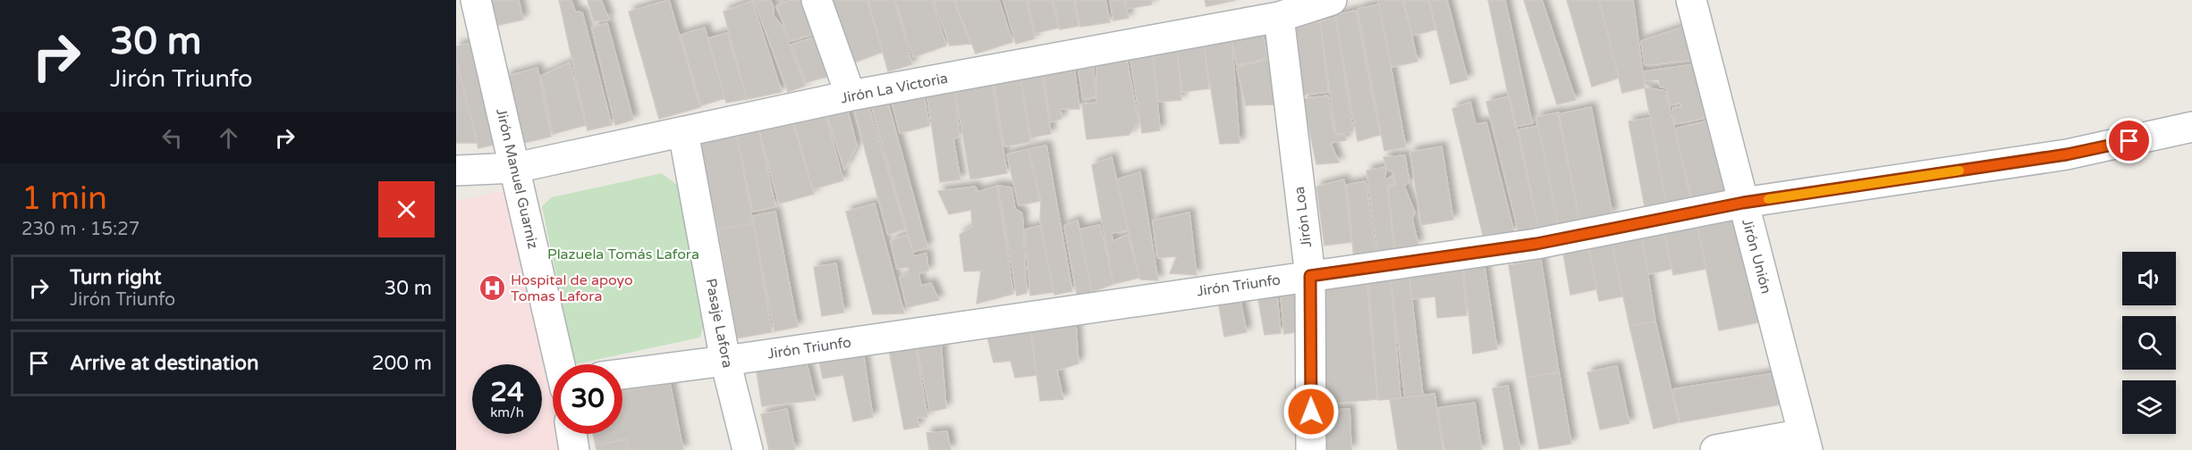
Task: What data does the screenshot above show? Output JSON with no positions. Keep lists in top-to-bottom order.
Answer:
{
  "streets": {
    "street": [
      "Jirón La Victoria",
      "Jirón Manuel Guarniz",
      "Jirón Loa",
      "Jirón Unión",
      "Jirón Triunfo",
      "Pasaje Lafora"
    ]
  },
  "crossings": [
    ["Jirón La Victoria", "Jirón Manuel Guarniz"],
    ["Jirón La Victoria", "Jirón Loa"],
    ["Jirón La Victoria", "Pasaje Lafora"],
    ["Jirón Loa", "Jirón Triunfo"],
    ["Jirón Unión", "Jirón Triunfo"],
    ["Jirón Triunfo", "Pasaje Lafora"]
  ],
  "parks": ["Plazuela Tomás Lafora"],
  "places": {
    "hospital": ["Hospital de apoyo Tomas Lafora"]
  },
  "page": {
    "turn": ["30 m", "Jirón Triunfo"],
    "heading": ["1 min", "230 m · 15:27"],
    "list": [
      {
        "name": "Turn right",
        "note": "Jirón Triunfo",
        "value": "30 m"
      },
      {
        "name": "Arrive at destination",
        "value": "200 m"
      }
    ],
    "speed": "24 km/h",
    "limit": "30"
  }
}
